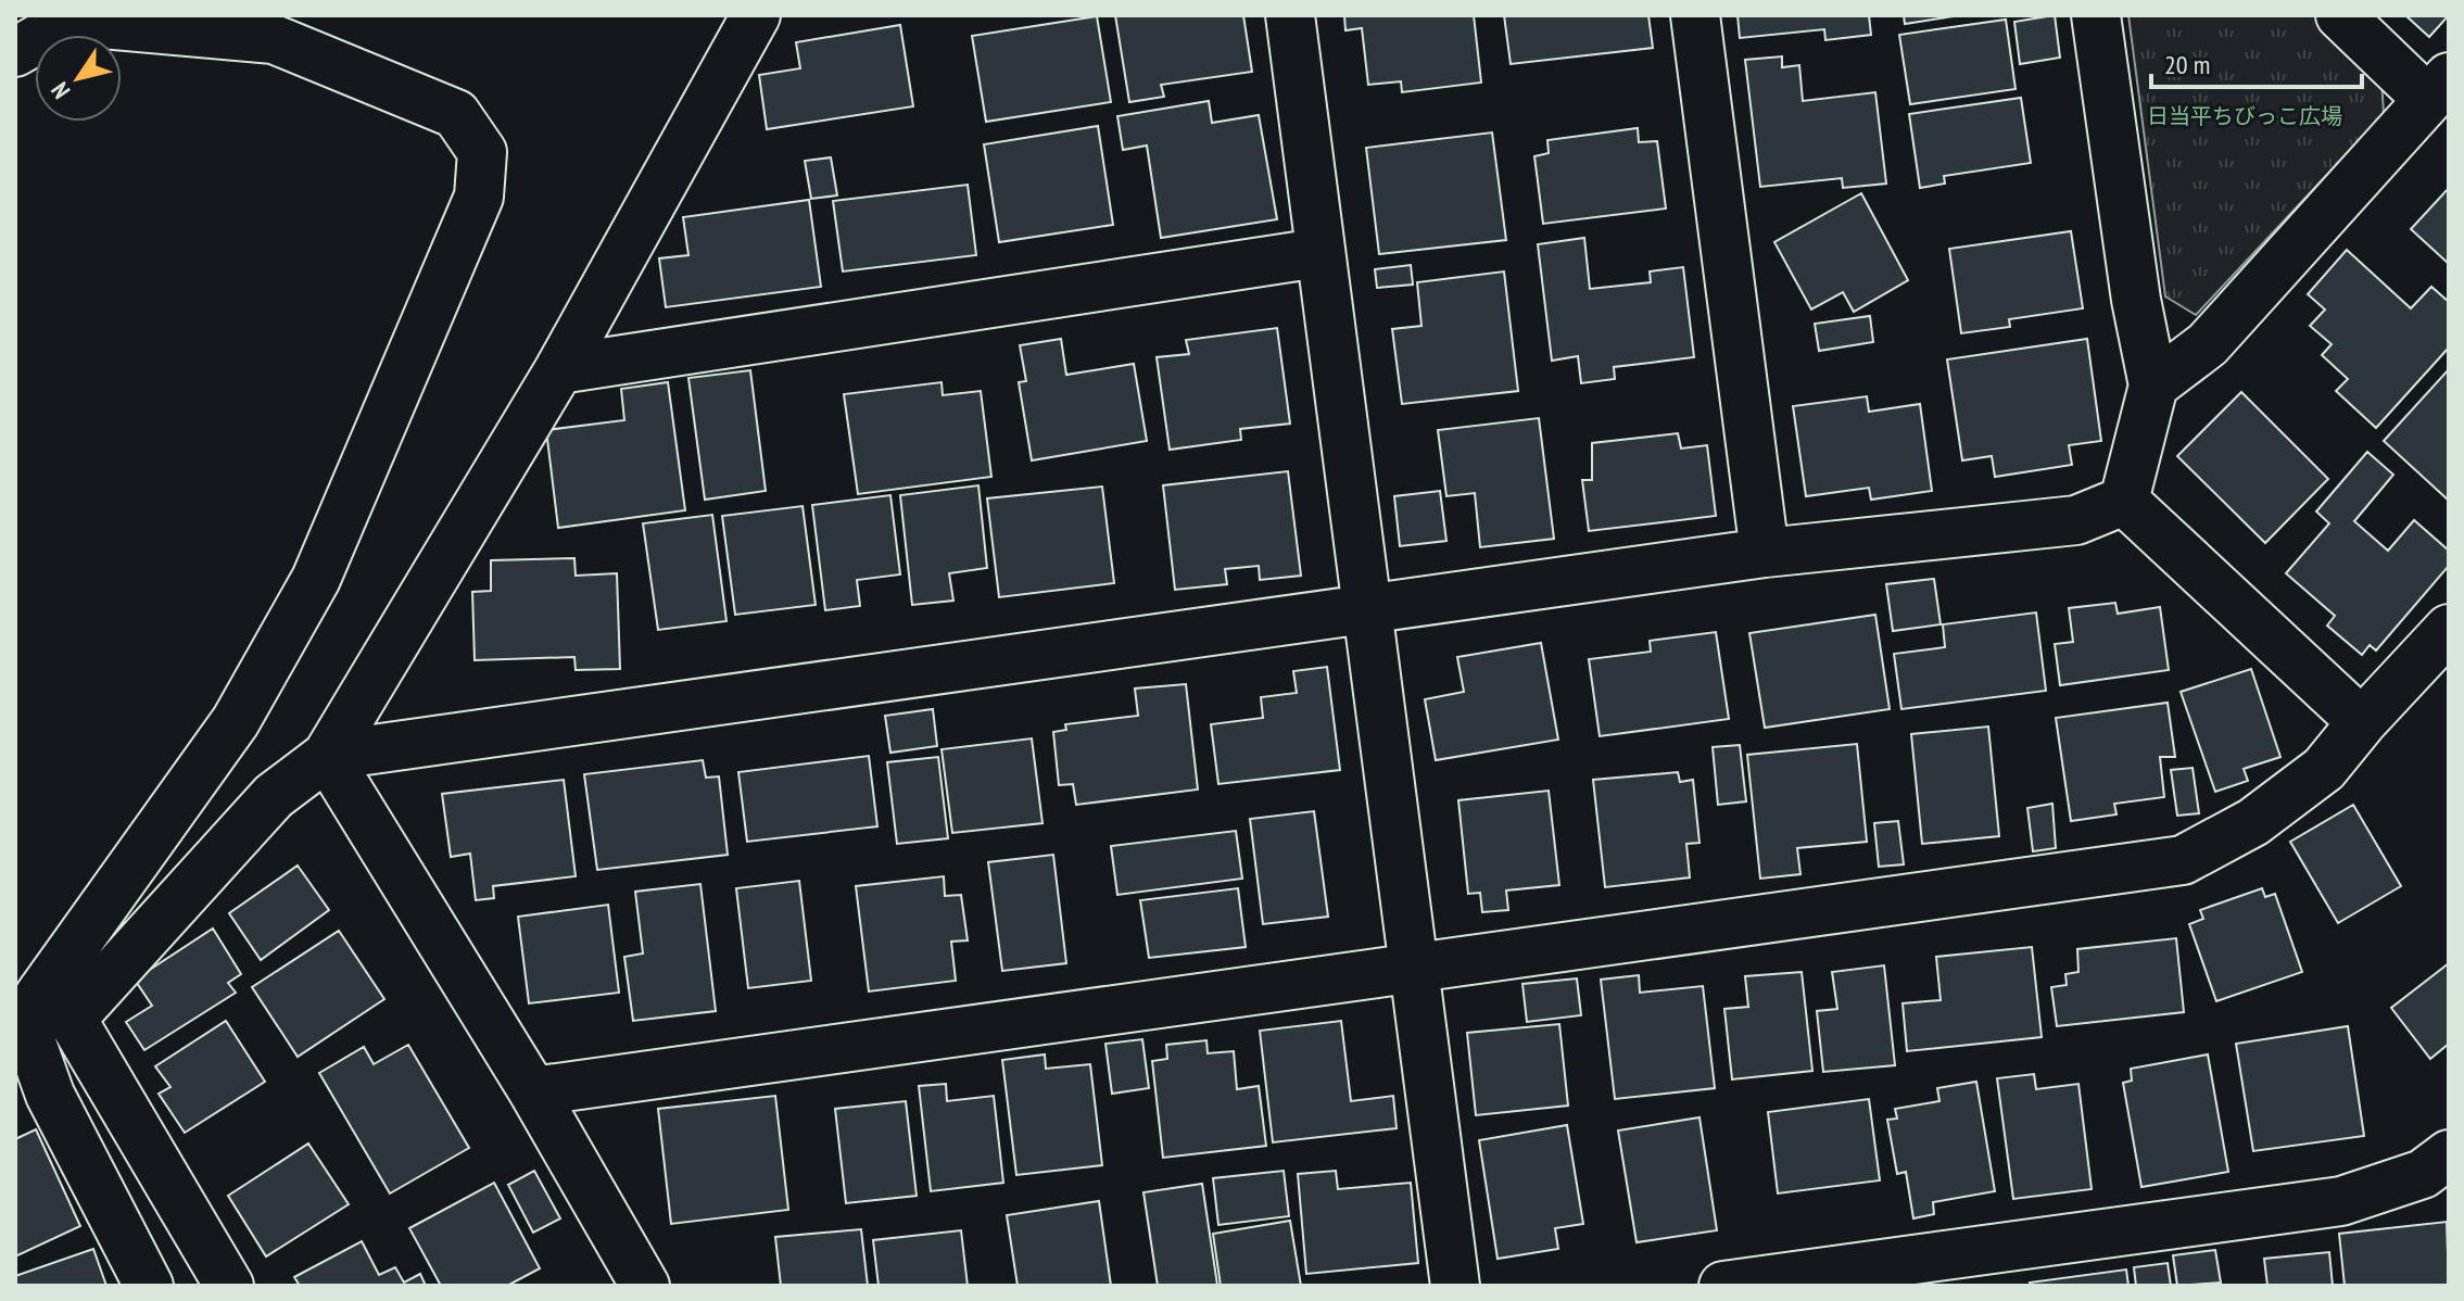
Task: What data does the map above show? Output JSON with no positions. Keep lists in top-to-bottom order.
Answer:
{
  "parks": ["日当平ちびっこ広場"],
  "scale_bar": "20 m",
  "north": "bottom left"
}
